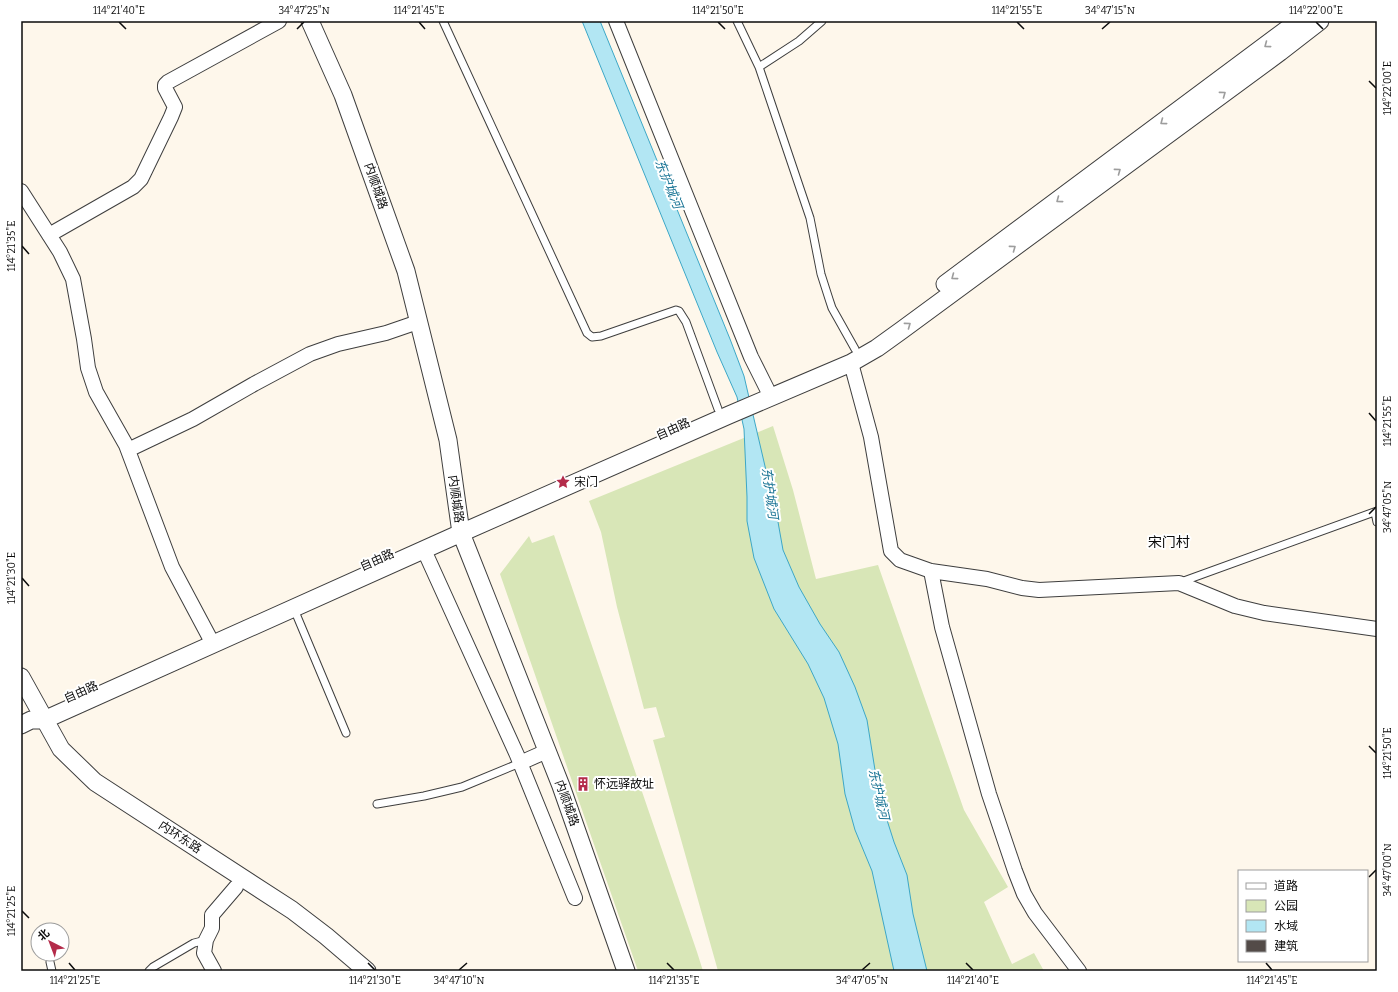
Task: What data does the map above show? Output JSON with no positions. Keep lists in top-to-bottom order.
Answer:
{
  "streets": {
    "street": ["内顺城路", "自由路", "内环东路"]
  },
  "crossings": [
    ["内顺城路", "自由路"],
    ["自由路", "内环东路"]
  ],
  "districts": ["宋门村"],
  "water": ["东护城河"],
  "places": {
    "place": ["宋门"],
    "building": ["怀远驿故址"]
  },
  "legend": [
    "道路",
    "公园",
    "水域",
    "建筑"
  ],
  "north": "top left",
  "coordinates": [
    "114°21'40\"E",
    "34°47'25\"N",
    "114°21'45\"E",
    "114°21'50\"E",
    "114°21'55\"E",
    "34°47'15\"N",
    "114°22'00\"E",
    "114°21'35\"E",
    "34°47'05\"N",
    "114°21'30\"E",
    "34°47'00\"N",
    "114°21'25\"E",
    "34°47'10\"N"
  ]
}
